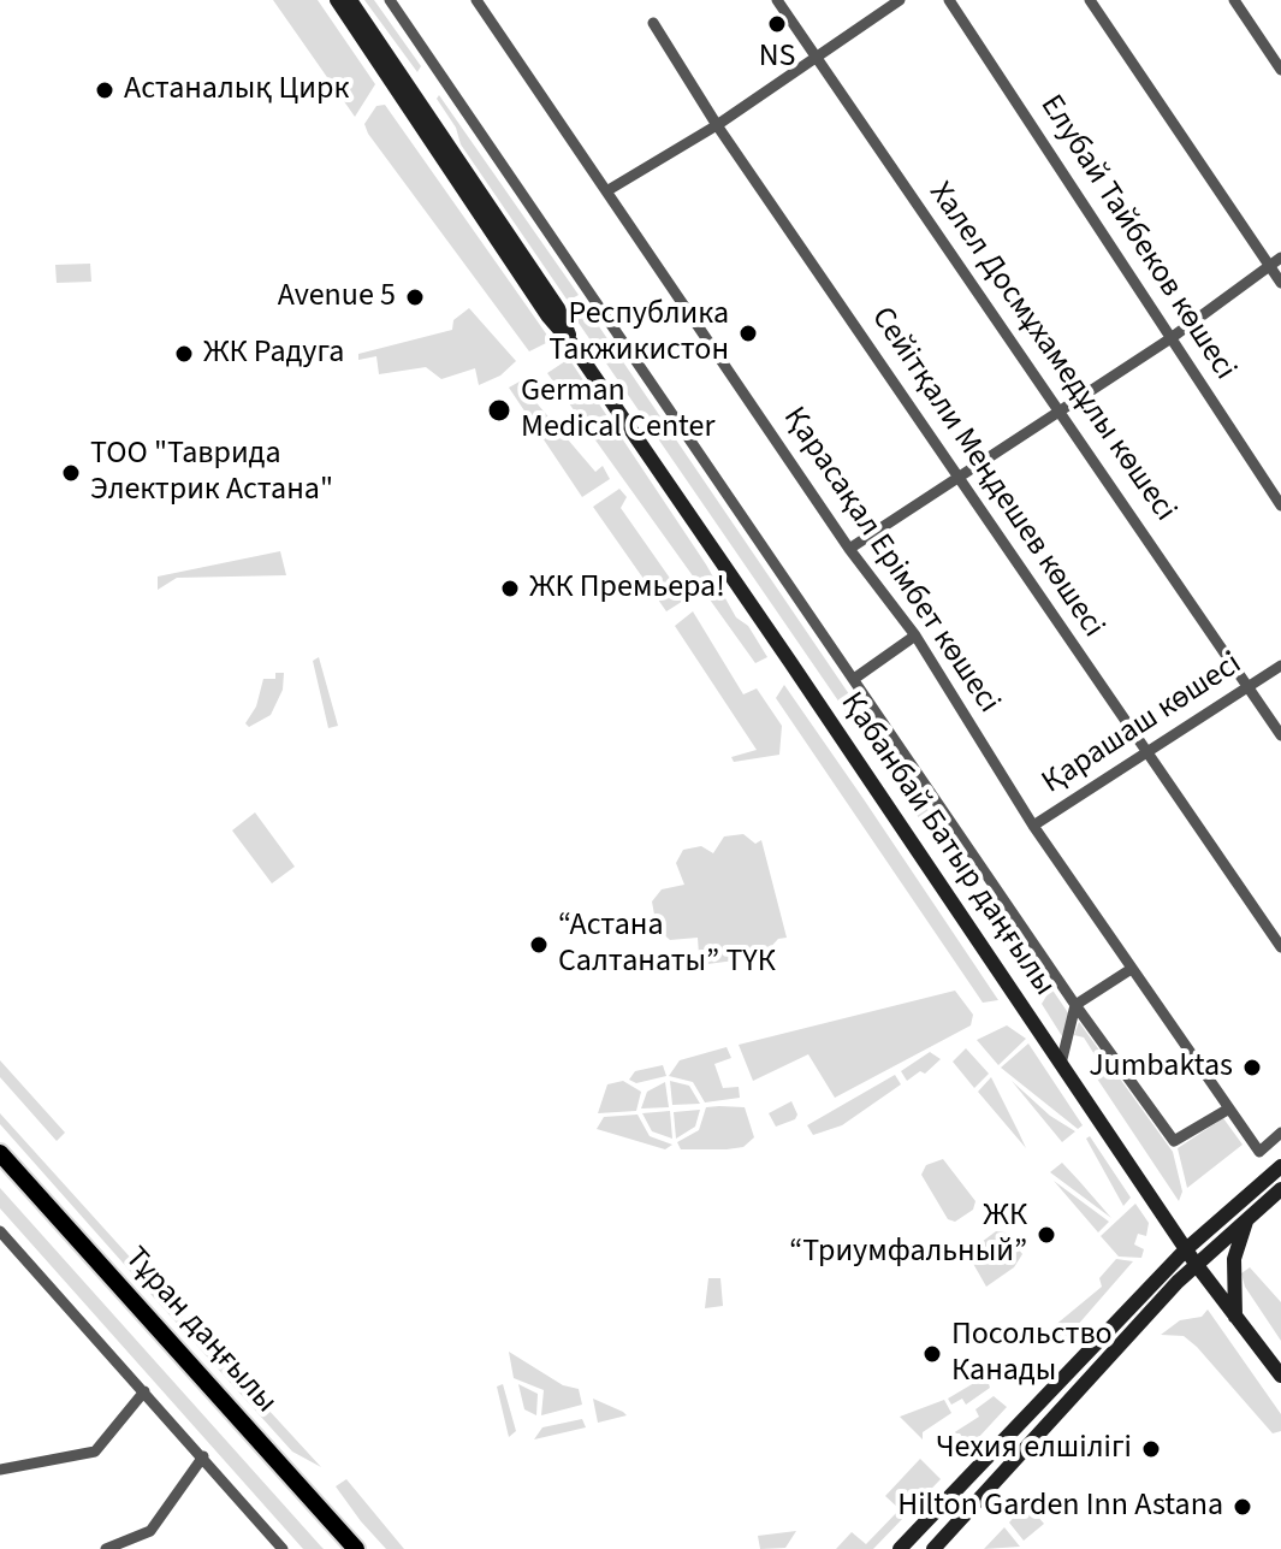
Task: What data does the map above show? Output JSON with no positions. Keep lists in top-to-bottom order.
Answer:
{
  "streets": {
    "main road": ["Қабанбай Батыр даңғылы", "Тұран даңғылы"],
    "street": [
      "Елубай Тайбеков көшесі",
      "Халел Досмұхамедұлы көшесі",
      "Сейітқали Меңдешев көшесі",
      "Қарасақал Ерімбет көшесі",
      "Қарашаш көшесі"
    ]
  },
  "crossings": [
    ["Халел Досмұхамедұлы көшесі", "Қарашаш көшесі"],
    ["Сейітқали Меңдешев көшесі", "Қарашаш көшесі"],
    ["Қарасақал Ерімбет көшесі", "Қарашаш көшесі"]
  ],
  "places": [
    "NS",
    "Астаналық Цирк",
    "Avenue 5",
    "Республика Такжикистон",
    "ЖК Радуга",
    "German Medical Center",
    "ТОО \"Таврида Электрик Астана\"",
    "ЖК Премьера!",
    "“Астана Салтанаты” ТҮК",
    "Jumbaktas",
    "ЖК “Триумфальный”",
    "Посольство Канады",
    "Чехия елшілігі",
    "Hilton Garden Inn Astana"
  ]
}
